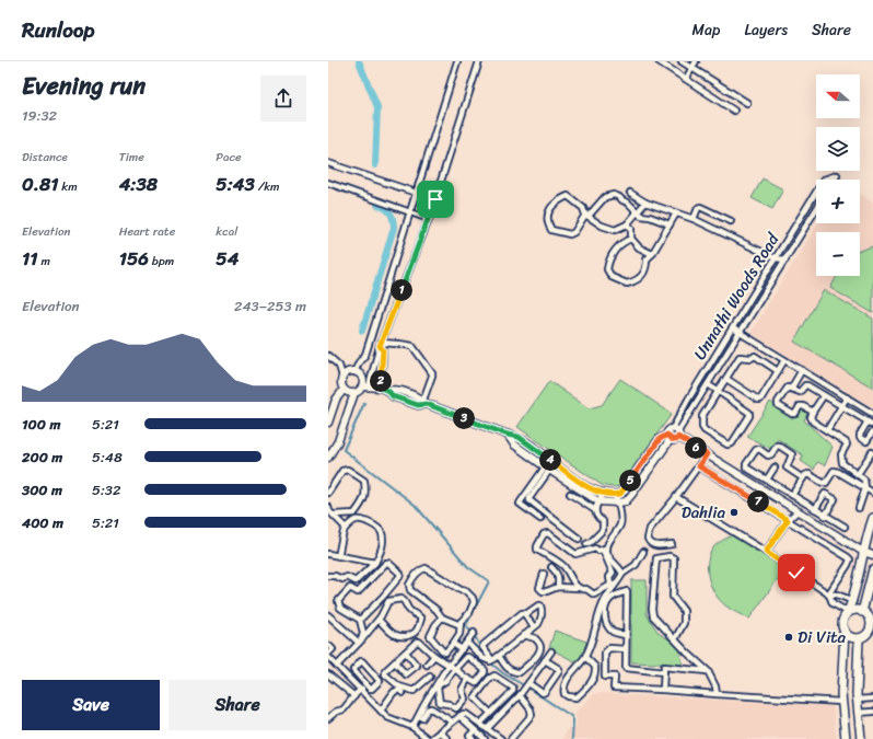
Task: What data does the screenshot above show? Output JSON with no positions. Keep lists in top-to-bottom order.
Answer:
{
  "streets": {
    "street": ["Unnathi Woods Road"]
  },
  "places": ["Dahlia", "Di Vita"],
  "north": "left",
  "page": {
    "header": "Runloop",
    "nav": ["Map", "Layers", "Share"],
    "heading": ["Evening run", "19:32"],
    "map_buttons": ["+", "−"],
    "stats": [
      ["Distance", "0.81 km"],
      ["Time", "4:38"],
      ["Pace", "5:43 /km"],
      ["Elevation", "11 m"],
      ["Heart rate", "156 bpm"],
      ["kcal", "54"]
    ],
    "pins": [
      "1",
      "2",
      "3",
      "6",
      "4",
      "5",
      "7"
    ],
    "chart": ["Elevation", "243–253 m"],
    "list": [
      {
        "name": "100 m",
        "note": "5:21"
      },
      {
        "name": "200 m",
        "note": "5:48"
      },
      {
        "name": "300 m",
        "note": "5:32"
      },
      {
        "name": "400 m",
        "note": "5:21"
      }
    ],
    "buttons": ["Save", "Share"]
  }
}
